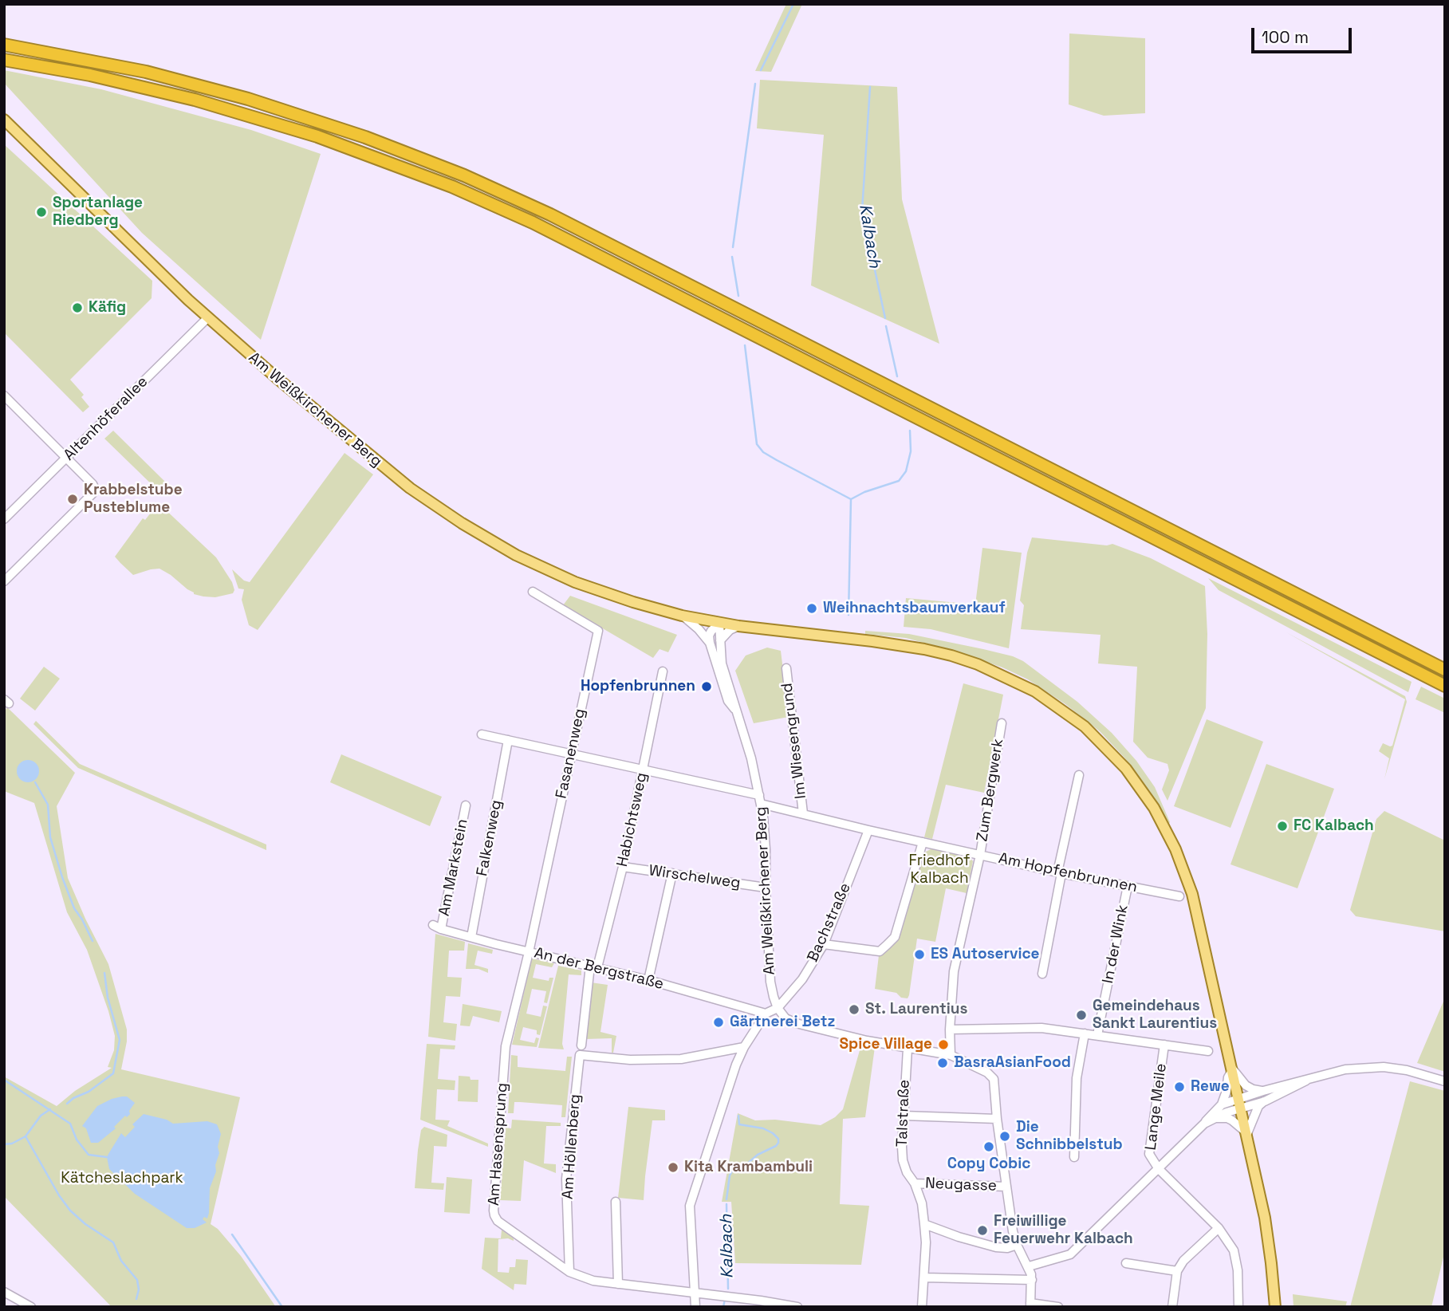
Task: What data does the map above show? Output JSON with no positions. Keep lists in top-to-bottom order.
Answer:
{
  "streets": {
    "main road": ["Am Weißkirchener Berg"],
    "street": [
      "Altenhöferallee",
      "Im Wiesengrund",
      "Fasanenweg",
      "Zum Bergwerk",
      "Habichtsweg",
      "Falkenweg",
      "Am Markstein",
      "Am Hopfenbrunnen",
      "Wirschelweg",
      "Bachstraße",
      "In der Wink",
      "An der Bergstraße",
      "Lange Meile",
      "Talstraße",
      "Am Hasensprung",
      "Am Höllenberg",
      "Neugasse"
    ]
  },
  "crossings": [
    ["Am Weißkirchener Berg", "Altenhöferallee"],
    ["Am Weißkirchener Berg", "Am Hopfenbrunnen"],
    ["Am Weißkirchener Berg", "Wirschelweg"],
    ["Am Weißkirchener Berg", "Bachstraße"],
    ["Im Wiesengrund", "Am Hopfenbrunnen"],
    ["Fasanenweg", "Am Hopfenbrunnen"],
    ["Fasanenweg", "An der Bergstraße"],
    ["Fasanenweg", "Am Hasensprung"],
    ["Zum Bergwerk", "Am Hopfenbrunnen"],
    ["Habichtsweg", "Am Hopfenbrunnen"],
    ["Habichtsweg", "Wirschelweg"],
    ["Habichtsweg", "An der Bergstraße"],
    ["Falkenweg", "Am Hopfenbrunnen"],
    ["Falkenweg", "An der Bergstraße"],
    ["Am Markstein", "An der Bergstraße"],
    ["Am Hopfenbrunnen", "Bachstraße"],
    ["Am Hopfenbrunnen", "In der Wink"],
    ["An der Bergstraße", "Am Hasensprung"],
    ["Talstraße", "Neugasse"],
    ["Am Hasensprung", "Am Höllenberg"]
  ],
  "water": ["Kalbach"],
  "parks": ["Friedhof Kalbach", "Kätcheslachpark"],
  "places": [
    "Sportanlage Riedberg",
    "Käfig",
    "Krabbelstube Pusteblume",
    "Weihnachtsbaumverkauf",
    "Hopfenbrunnen",
    "FC Kalbach",
    "ES Autoservice",
    "St. Laurentius",
    "Gemeindehaus Sankt Laurentius",
    "Gärtnerei Betz",
    "Spice Village",
    "BasraAsianFood",
    "Rewe",
    "Die Schnibbelstub",
    "Copy Cobic",
    "Kita Krambambuli",
    "Freiwillige Feuerwehr Kalbach"
  ],
  "scale_bar": "100 m"
}
